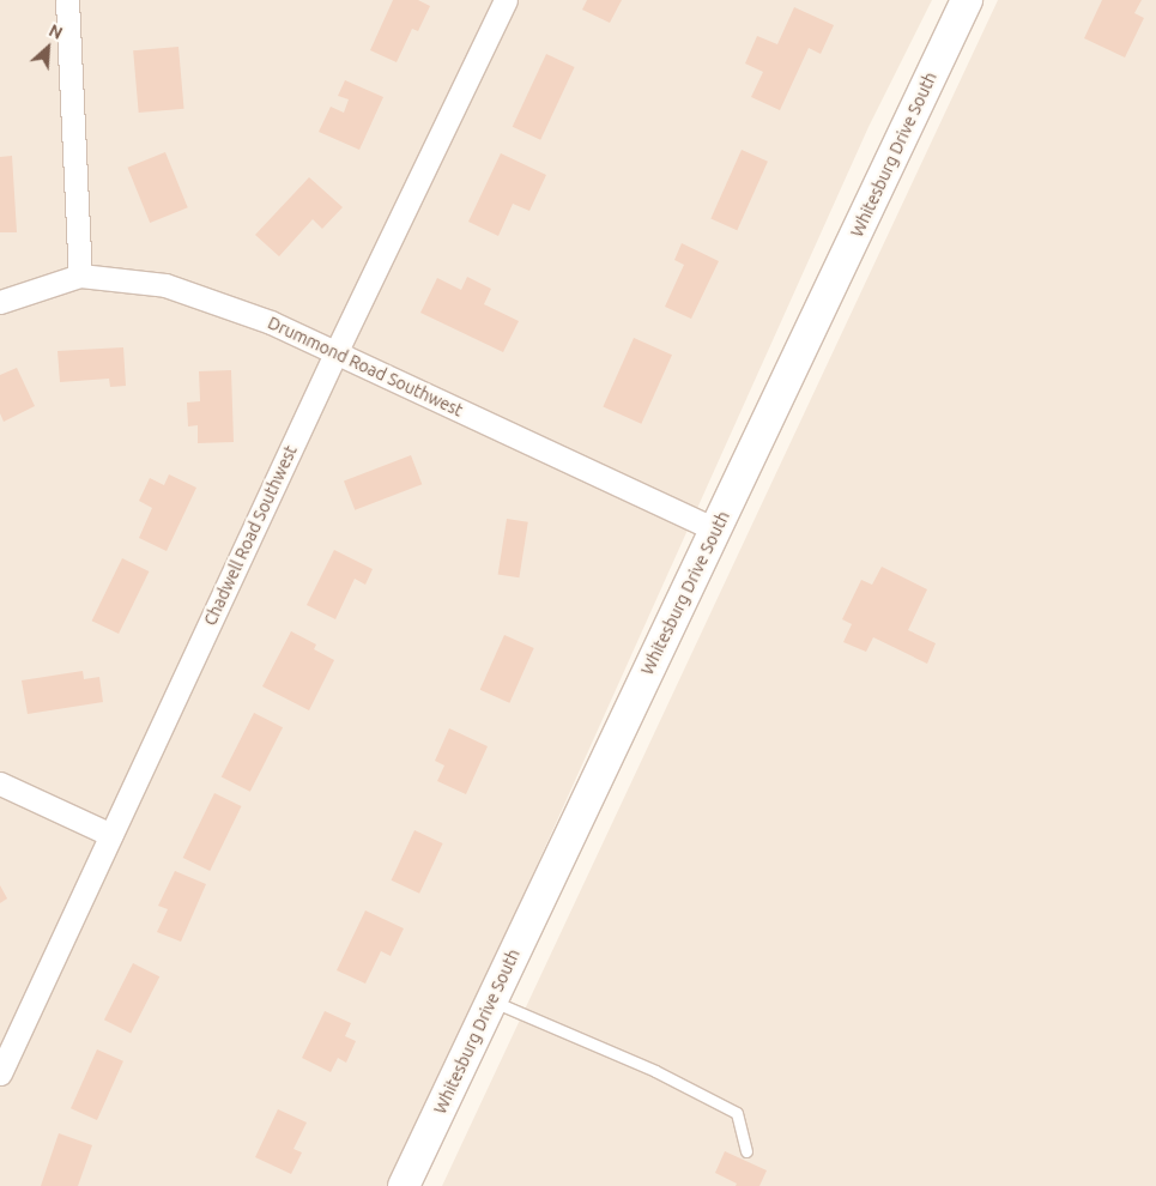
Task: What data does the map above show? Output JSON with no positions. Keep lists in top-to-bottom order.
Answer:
{
  "streets": {
    "main road": ["Whitesburg Drive South"],
    "street": ["Drummond Road Southwest", "Chadwell Road Southwest"]
  },
  "crossings": [
    ["Whitesburg Drive South", "Drummond Road Southwest"],
    ["Drummond Road Southwest", "Chadwell Road Southwest"]
  ],
  "north": "top right"
}
